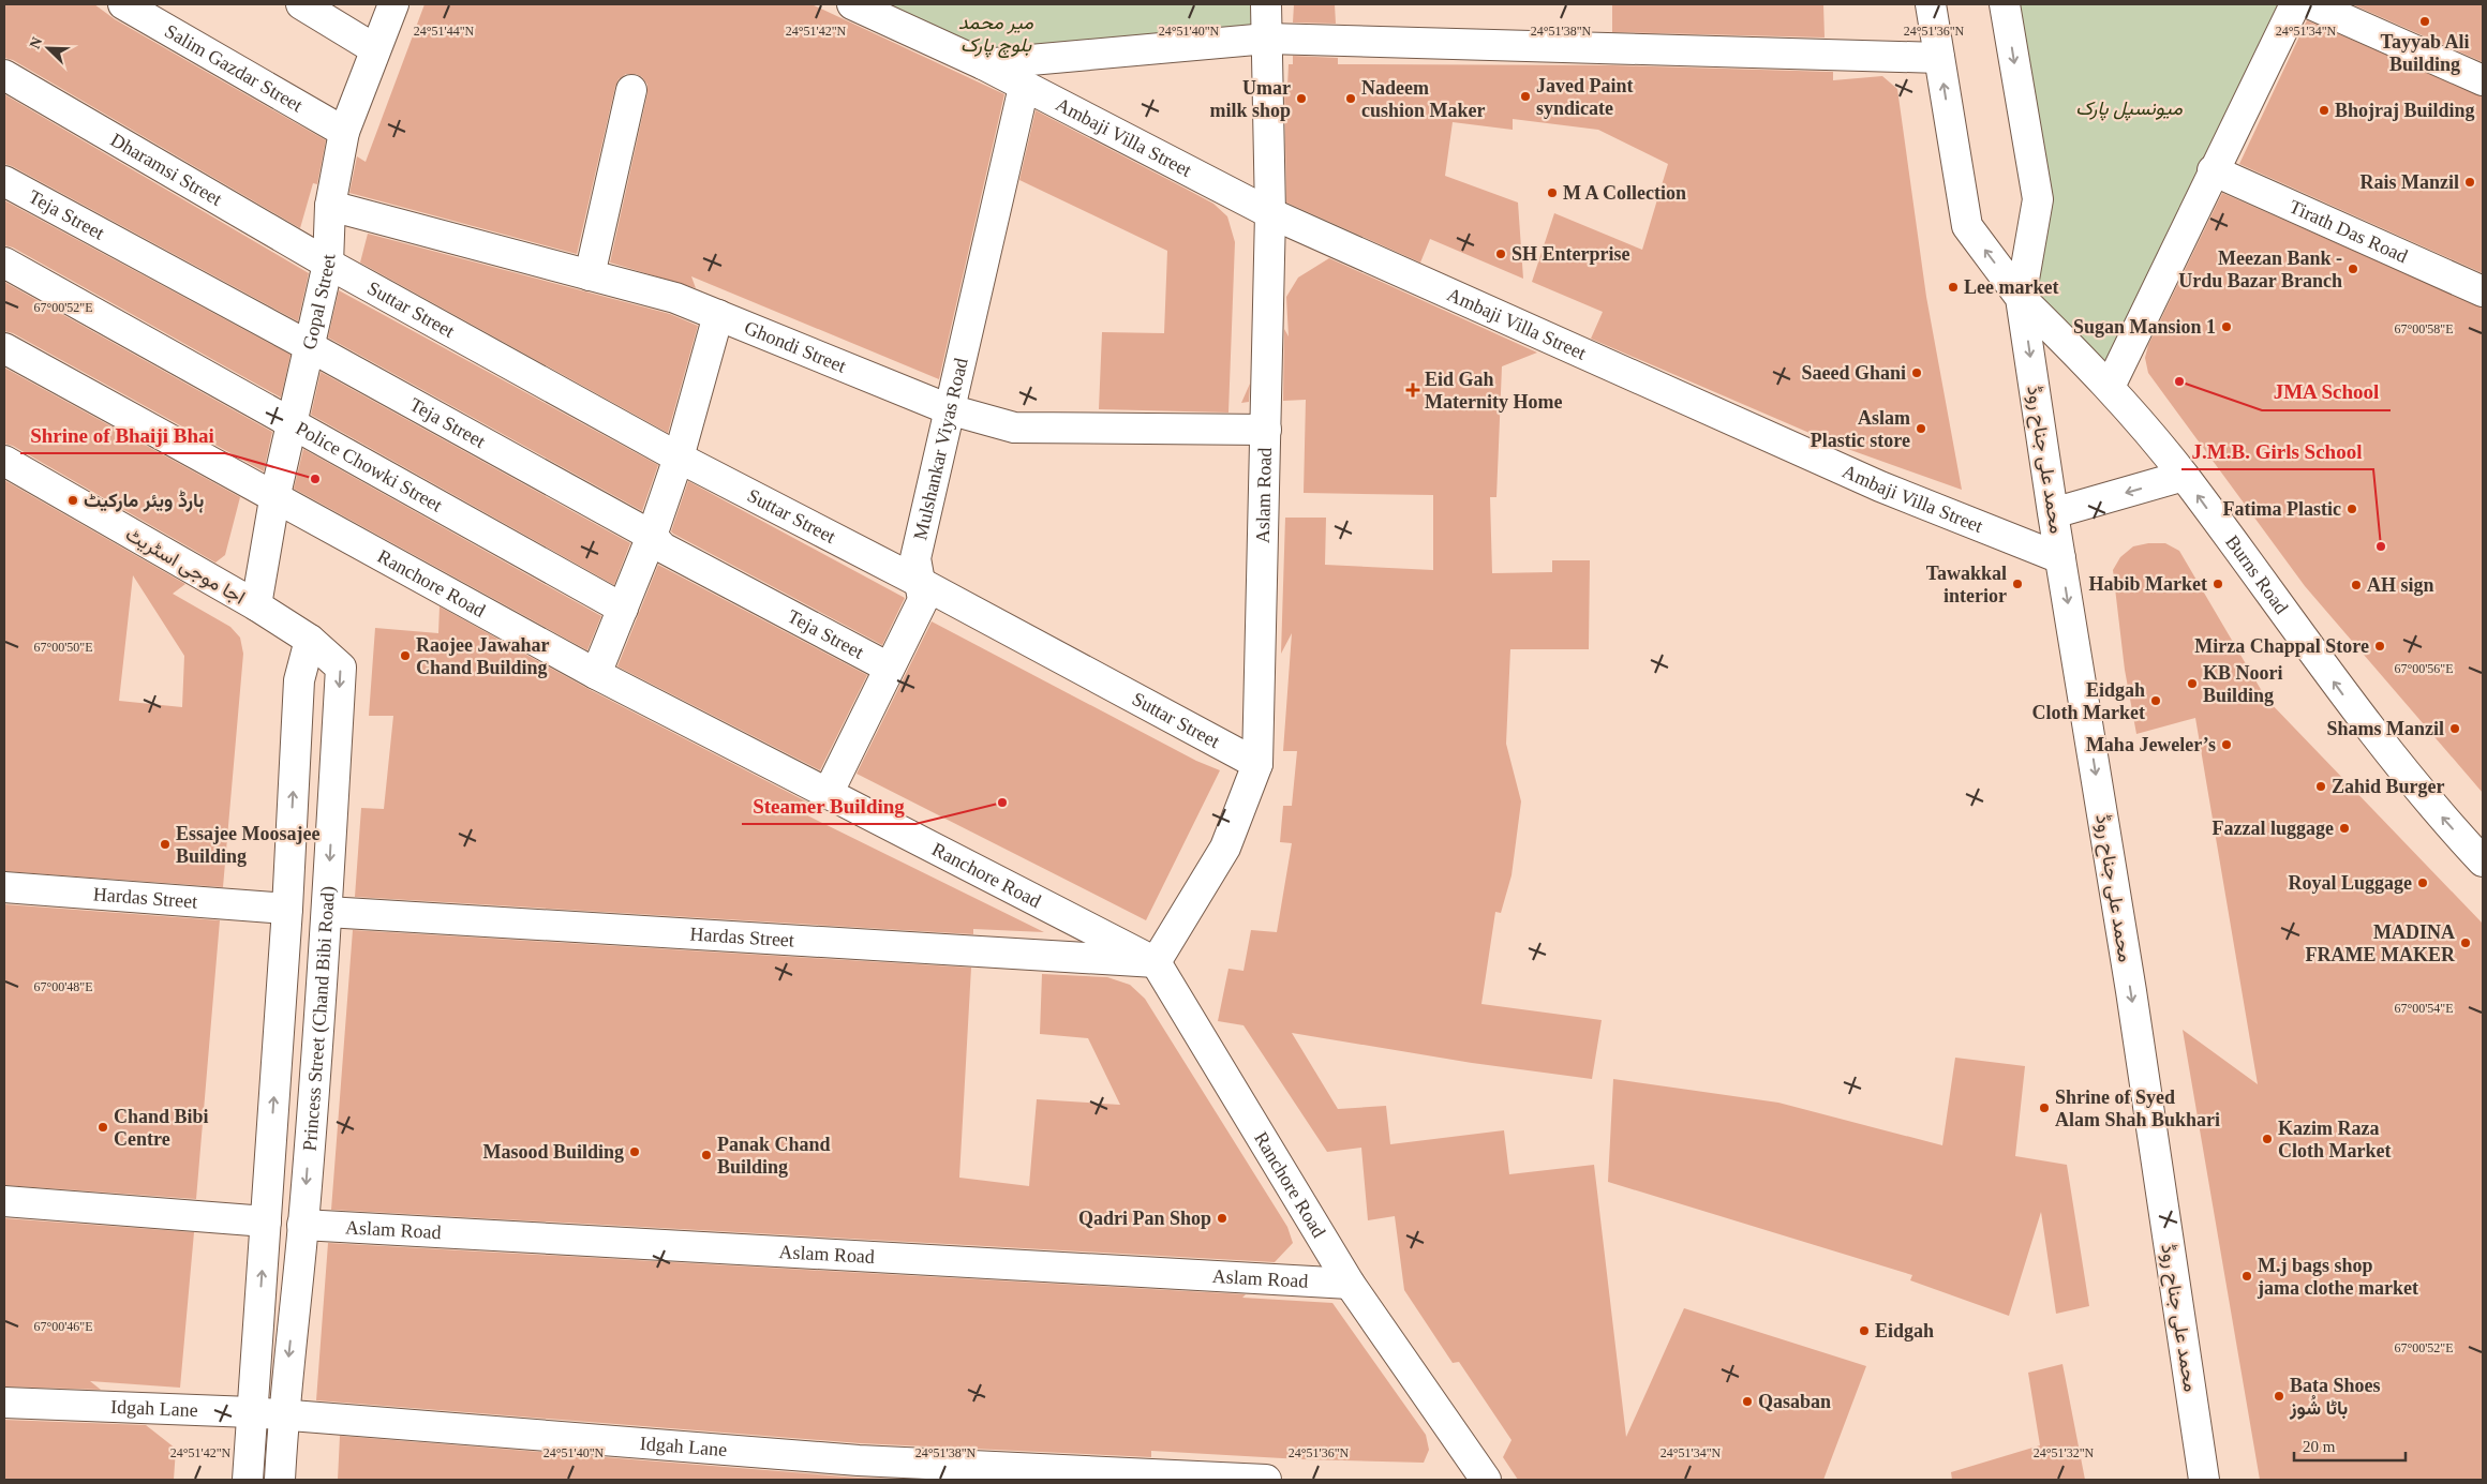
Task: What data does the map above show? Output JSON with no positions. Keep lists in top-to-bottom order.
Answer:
{
  "streets": {
    "main road": [
      "Salim Gazdar Street",
      "Ambaji Villa Street",
      "Dharamsi Street",
      "Teja Street",
      "Tirath Das Road",
      "Gopal Street",
      "Suttar Street",
      "Ghondi Street",
      "Mulshankar Viyas Road",
      "محمد علی جناح روڈ",
      "Police Chowki Street",
      "Aslam Road",
      "اجا موجی اسٹریٹ",
      "Burns Road",
      "Ranchore Road",
      "Hardas Street",
      "Princess Street (Chand Bibi Road)",
      "Idgah Lane"
    ]
  },
  "crossings": [
    ["Salim Gazdar Street", "Gopal Street"],
    ["Ambaji Villa Street", "Mulshankar Viyas Road"],
    ["Ambaji Villa Street", "محمد علی جناح روڈ"],
    ["Ambaji Villa Street", "Aslam Road"],
    ["Dharamsi Street", "Gopal Street"],
    ["Dharamsi Street", "Suttar Street"],
    ["Teja Street", "Gopal Street"],
    ["Teja Street", "Mulshankar Viyas Road"],
    ["Gopal Street", "Suttar Street"],
    ["Gopal Street", "Ghondi Street"],
    ["Gopal Street", "Police Chowki Street"],
    ["Gopal Street", "اجا موجی اسٹریٹ"],
    ["Gopal Street", "Ranchore Road"],
    ["Suttar Street", "Mulshankar Viyas Road"],
    ["Suttar Street", "Aslam Road"],
    ["Ghondi Street", "Mulshankar Viyas Road"],
    ["Ghondi Street", "Aslam Road"],
    ["Mulshankar Viyas Road", "Ranchore Road"],
    ["محمد علی جناح روڈ", "Burns Road"],
    ["Aslam Road", "Ranchore Road"],
    ["Aslam Road", "Hardas Street"],
    ["Aslam Road", "Princess Street (Chand Bibi Road)"],
    ["اجا موجی اسٹریٹ", "Princess Street (Chand Bibi Road)"],
    ["Ranchore Road", "Hardas Street"],
    ["Hardas Street", "Princess Street (Chand Bibi Road)"],
    ["Princess Street (Chand Bibi Road)", "Idgah Lane"]
  ],
  "one_way": ["Burns Road"],
  "parks": ["میر محمد بلوچ پارک", "میونسپل پارک"],
  "places": {
    "other": [
      "Tayyab Ali Building",
      "Javed Paint syndicate",
      "Umar milk shop",
      "Nadeem cushion Maker",
      "Bhojraj Building",
      "Rais Manzil",
      "M A Collection",
      "SH Enterprise",
      "Meezan Bank - Urdu Bazar Branch",
      "Lee market",
      "Sugan Mansion 1",
      "Saeed Ghani",
      "JMA School",
      "Aslam Plastic store",
      "Shrine of Bhaiji Bhai",
      "ہارڈ ویئر مارکیٹ",
      "Fatima Plastic",
      "J.M.B. Girls School",
      "Tawakkal interior",
      "Habib Market",
      "AH sign",
      "Mirza Chappal Store",
      "Raojee Jawahar Chand Building",
      "KB Noori Building",
      "Eidgah Cloth Market",
      "Shams Manzil",
      "Maha Jeweler’s",
      "Zahid Burger",
      "Steamer Building",
      "Fazzal luggage",
      "Essajee Moosajee Building",
      "Royal Luggage",
      "MADINA FRAME MAKER",
      "Shrine of Syed Alam Shah Bukhari",
      "Chand Bibi Centre",
      "Kazim Raza Cloth Market",
      "Masood Building",
      "Panak Chand Building",
      "Qadri Pan Shop",
      "M.j bags shop jama clothe market",
      "Eidgah",
      "Bata Shoes باٹا شُوز",
      "Qasaban"
    ],
    "health": ["Eid Gah Maternity Home"]
  },
  "scale_bar": "20 m",
  "north": "top left",
  "coordinates": [
    "24°51'44\"N",
    "24°51'42\"N",
    "24°51'40\"N",
    "24°51'38\"N",
    "24°51'36\"N",
    "24°51'34\"N",
    "67°00'52\"E",
    "67°00'58\"E",
    "67°00'50\"E",
    "67°00'56\"E",
    "67°00'48\"E",
    "67°00'54\"E",
    "67°00'46\"E",
    "24°51'32\"N"
  ]
}
